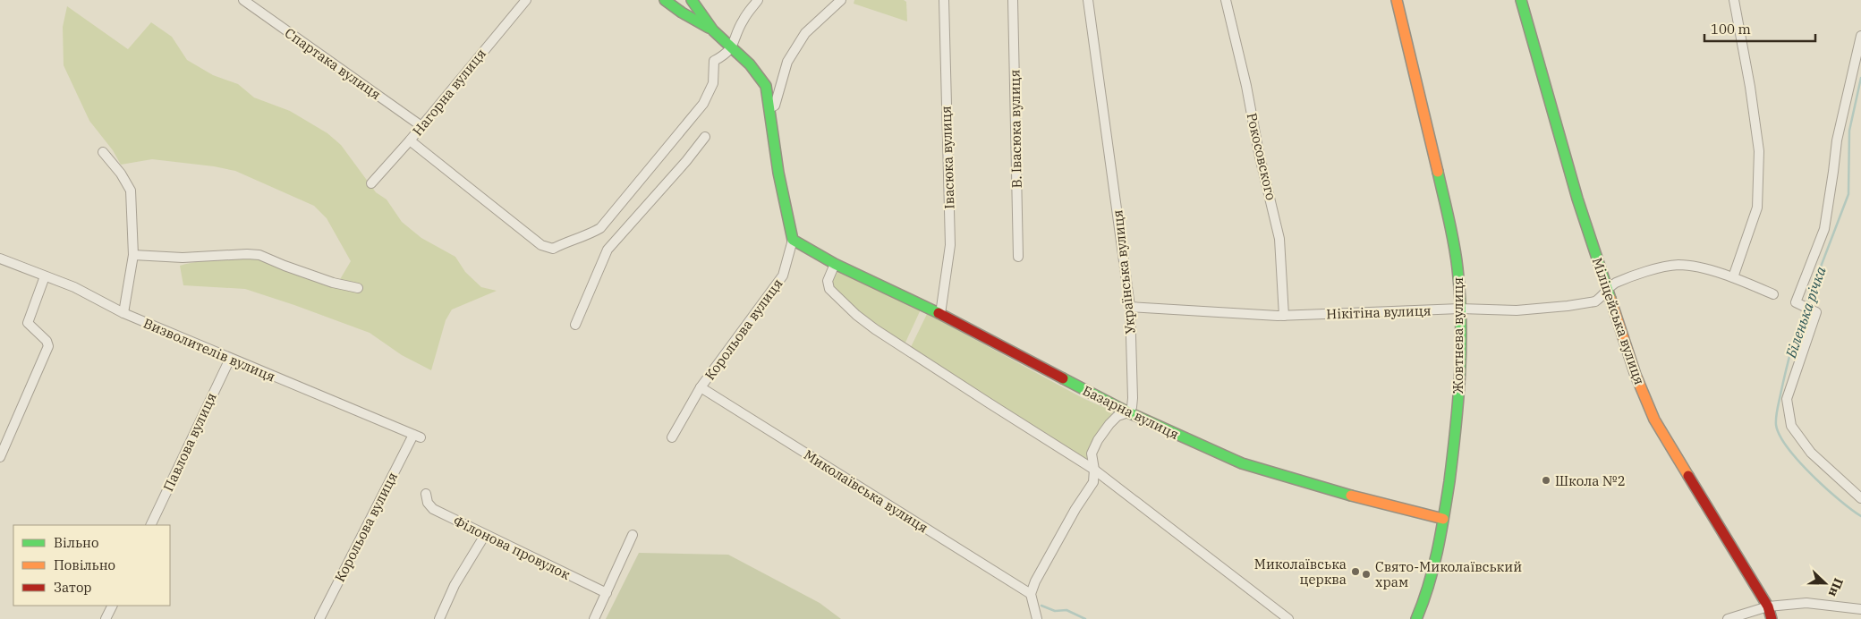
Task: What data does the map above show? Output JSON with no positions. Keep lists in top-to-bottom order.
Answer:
{
  "streets": {
    "main road": [
      "Міліцейська вулиця",
      "Корольова вулиця",
      "Жовтнева вулиця",
      "Базарна вулиця"
    ],
    "street": [
      "Спартака вулиця",
      "Нагорна вулиця",
      "В. Івасюка вулиця",
      "Рокосовского",
      "Івасюка вулиця",
      "Українська вулиця",
      "Нікітіна вулиця",
      "Визволителів вулиця",
      "Павлова вулиця",
      "Миколаївська вулиця",
      "Філонова провулок"
    ]
  },
  "crossings": [
    ["Спартака вулиця", "Нагорна вулиця"],
    ["Рокосовского", "Нікітіна вулиця"],
    ["Івасюка вулиця", "Базарна вулиця"],
    ["Українська вулиця", "Нікітіна вулиця"],
    ["Українська вулиця", "Базарна вулиця"],
    ["Нікітіна вулиця", "Міліцейська вулиця"],
    ["Нікітіна вулиця", "Жовтнева вулиця"],
    ["Корольова вулиця", "Визволителів вулиця"],
    ["Корольова вулиця", "Базарна вулиця"],
    ["Корольова вулиця", "Миколаївська вулиця"],
    ["Жовтнева вулиця", "Базарна вулиця"],
    ["Визволителів вулиця", "Павлова вулиця"]
  ],
  "water": ["Біленька річка"],
  "places": ["Школа №2", "Миколаївська церква", "Свято-Миколаївський храм"],
  "legend": ["Вільно", "Повільно", "Затор"],
  "scale_bar": "100 m",
  "north": "right"
}
